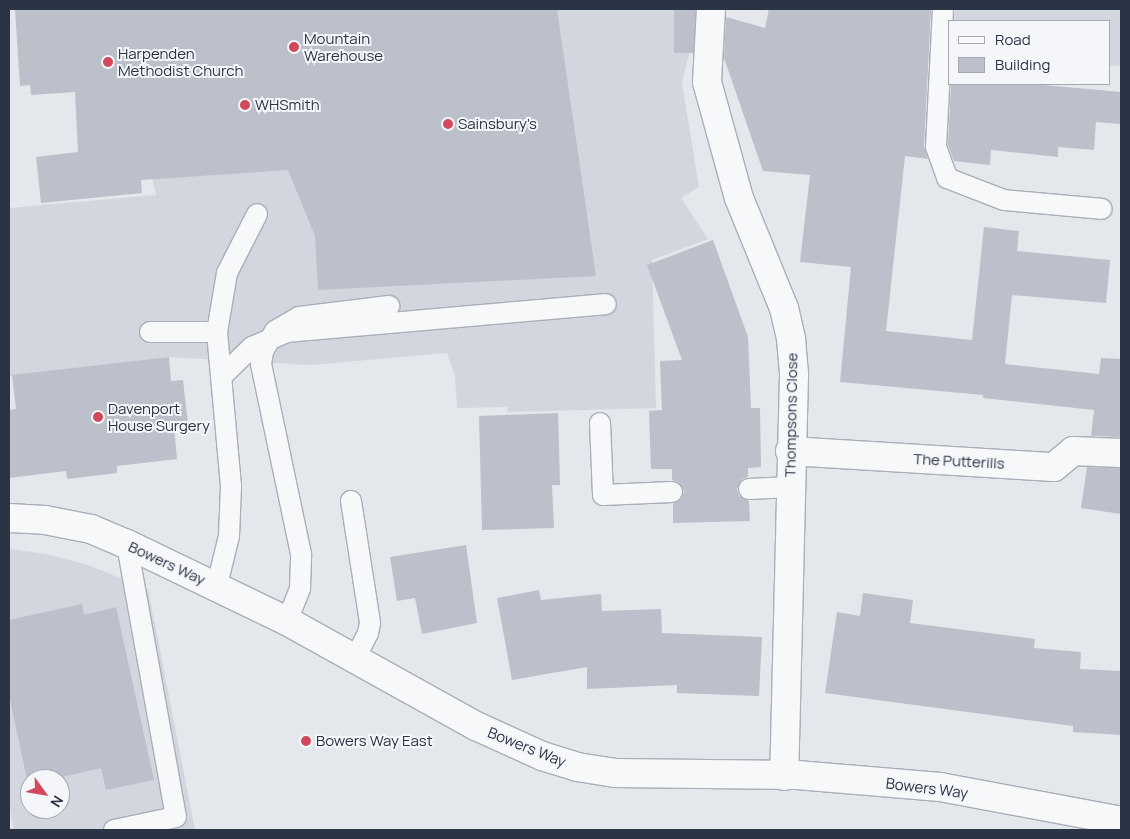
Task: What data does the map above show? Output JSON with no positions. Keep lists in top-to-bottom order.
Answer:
{
  "streets": {
    "street": ["Thompsons Close", "The Putterills", "Bowers Way"]
  },
  "crossings": [
    ["Thompsons Close", "The Putterills"],
    ["Thompsons Close", "Bowers Way"]
  ],
  "places": [
    "Mountain Warehouse",
    "Harpenden Methodist Church",
    "WHSmith",
    "Sainsbury's",
    "Davenport House Surgery",
    "Bowers Way East"
  ],
  "legend": ["Road", "Building"],
  "north": "bottom right"
}
